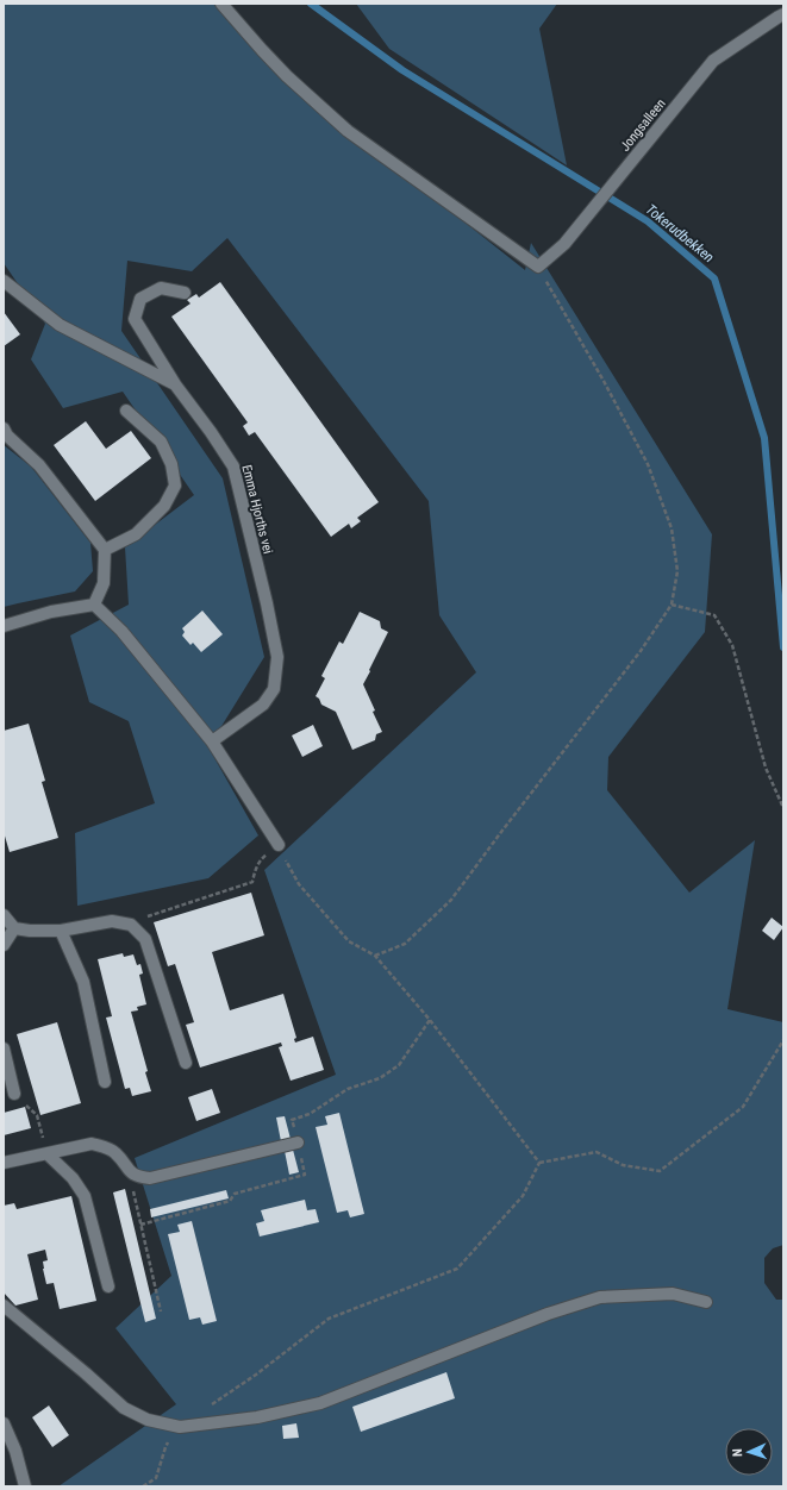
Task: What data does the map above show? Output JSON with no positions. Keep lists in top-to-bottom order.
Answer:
{
  "streets": {
    "street": ["Jongsalleen", "Emma Hjorths vei"]
  },
  "water": ["Tokerudbekken"],
  "north": "left"
}
